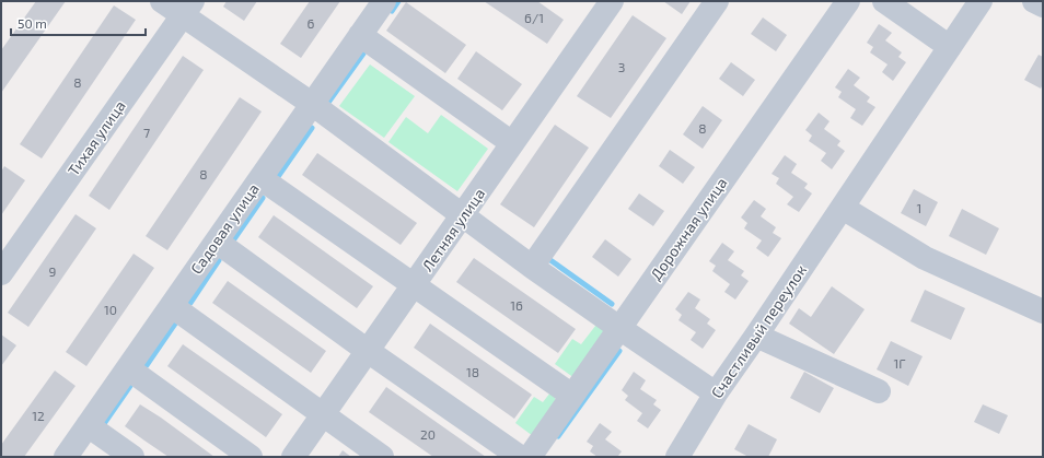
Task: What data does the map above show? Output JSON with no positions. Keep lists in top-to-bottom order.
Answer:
{
  "streets": {
    "street": [
      "Тихая улица",
      "Садовая улица",
      "Дорожная улица",
      "Летняя улица",
      "Счастливый переулок"
    ]
  },
  "house_numbers": [
    "6/1",
    "6",
    "3",
    "8",
    "8",
    "7",
    "8",
    "1",
    "9",
    "16",
    "10",
    "1Г",
    "18",
    "12",
    "20"
  ],
  "scale_bar": "50 m"
}
